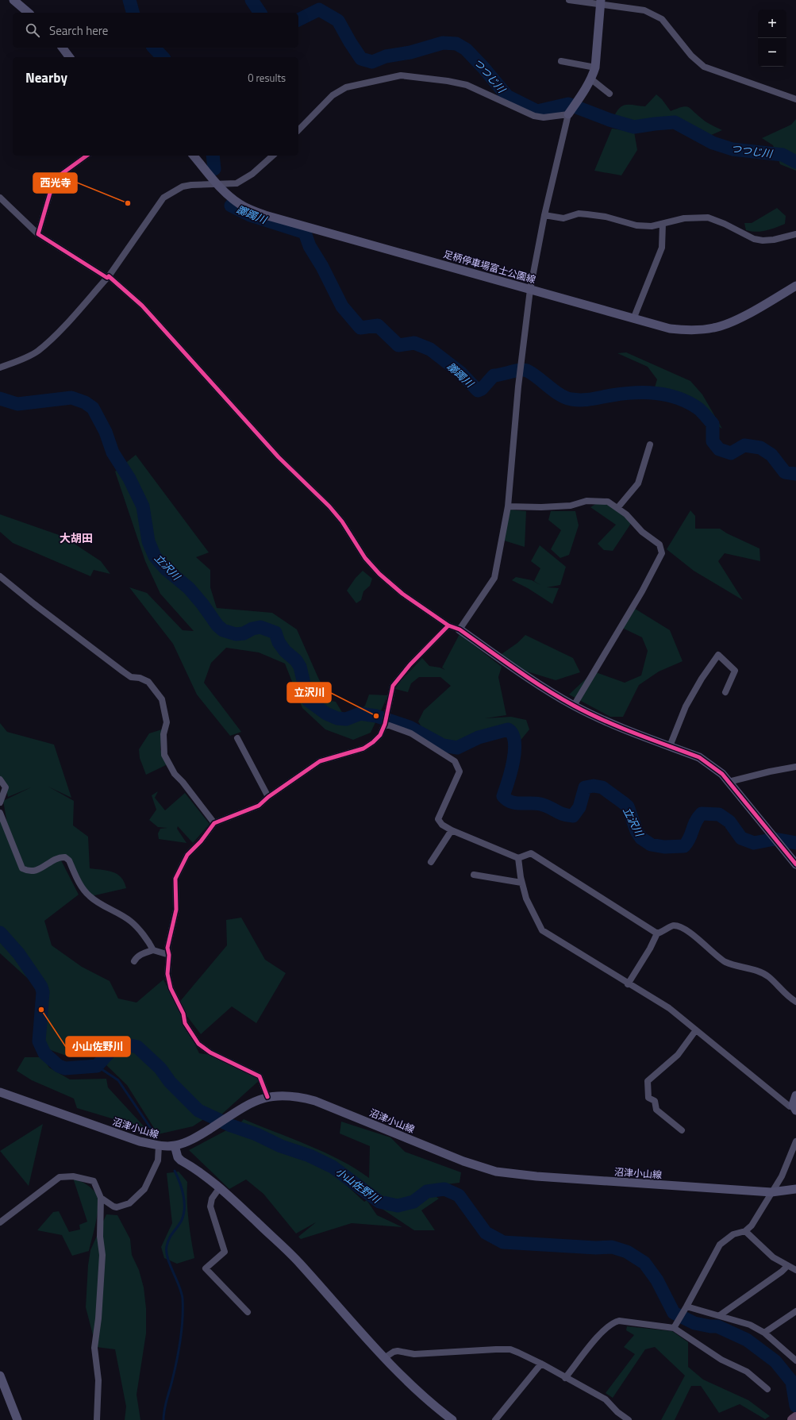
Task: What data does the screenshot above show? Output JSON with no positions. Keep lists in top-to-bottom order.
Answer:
{
  "streets": {
    "main road": ["足柄停車場富士公園線", "沼津小山線"]
  },
  "districts": ["大胡田"],
  "water": [
    "つつじ川",
    "躑躅川",
    "立沢川",
    "小山佐野川"
  ],
  "places": ["西光寺", "立沢川", "小山佐野川"],
  "page": {
    "map_buttons": ["+", "−"],
    "search": "Search here",
    "heading": ["Nearby", "0 results"]
  }
}
